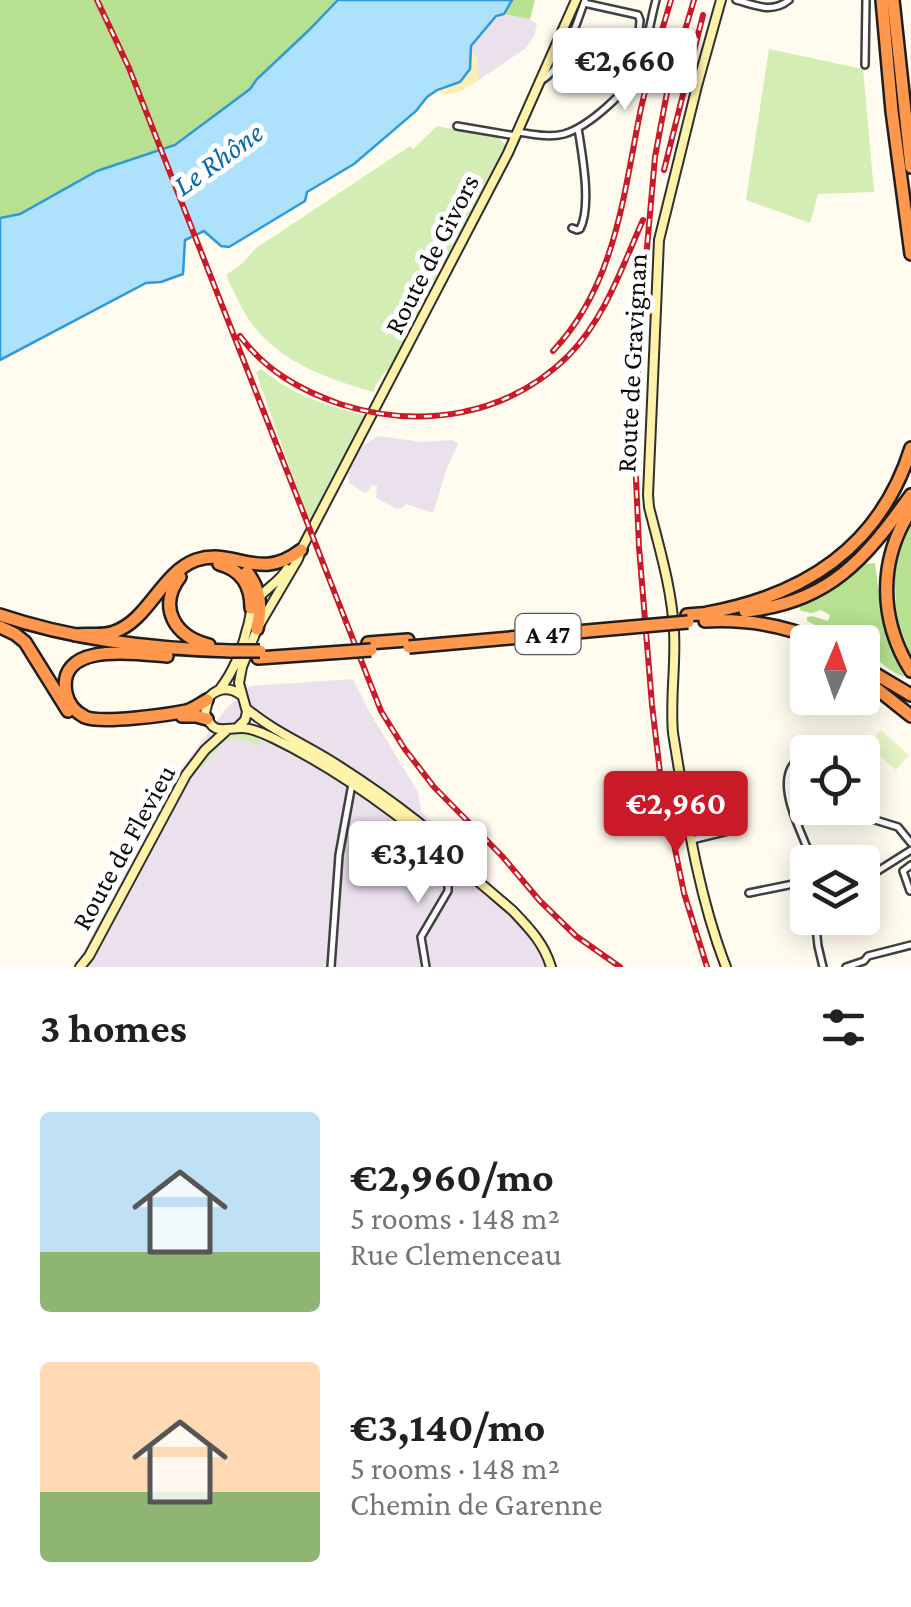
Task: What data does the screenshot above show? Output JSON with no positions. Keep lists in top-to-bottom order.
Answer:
{
  "streets": {
    "highway": ["A 47"],
    "main road": ["Route de Givors", "Route de Gravignan", "Route de Flevieu"]
  },
  "water": ["Le Rhône"],
  "north": "top",
  "page": {
    "price": ["€2,660", "€2,960", "€3,140"],
    "heading": "3 homes",
    "list": [
      {
        "name": "€2,960/mo",
        "note": "5 rooms · 148 m² · Rue Clemenceau"
      },
      {
        "name": "€3,140/mo",
        "note": "5 rooms · 148 m² · Chemin de Garenne"
      }
    ]
  }
}
